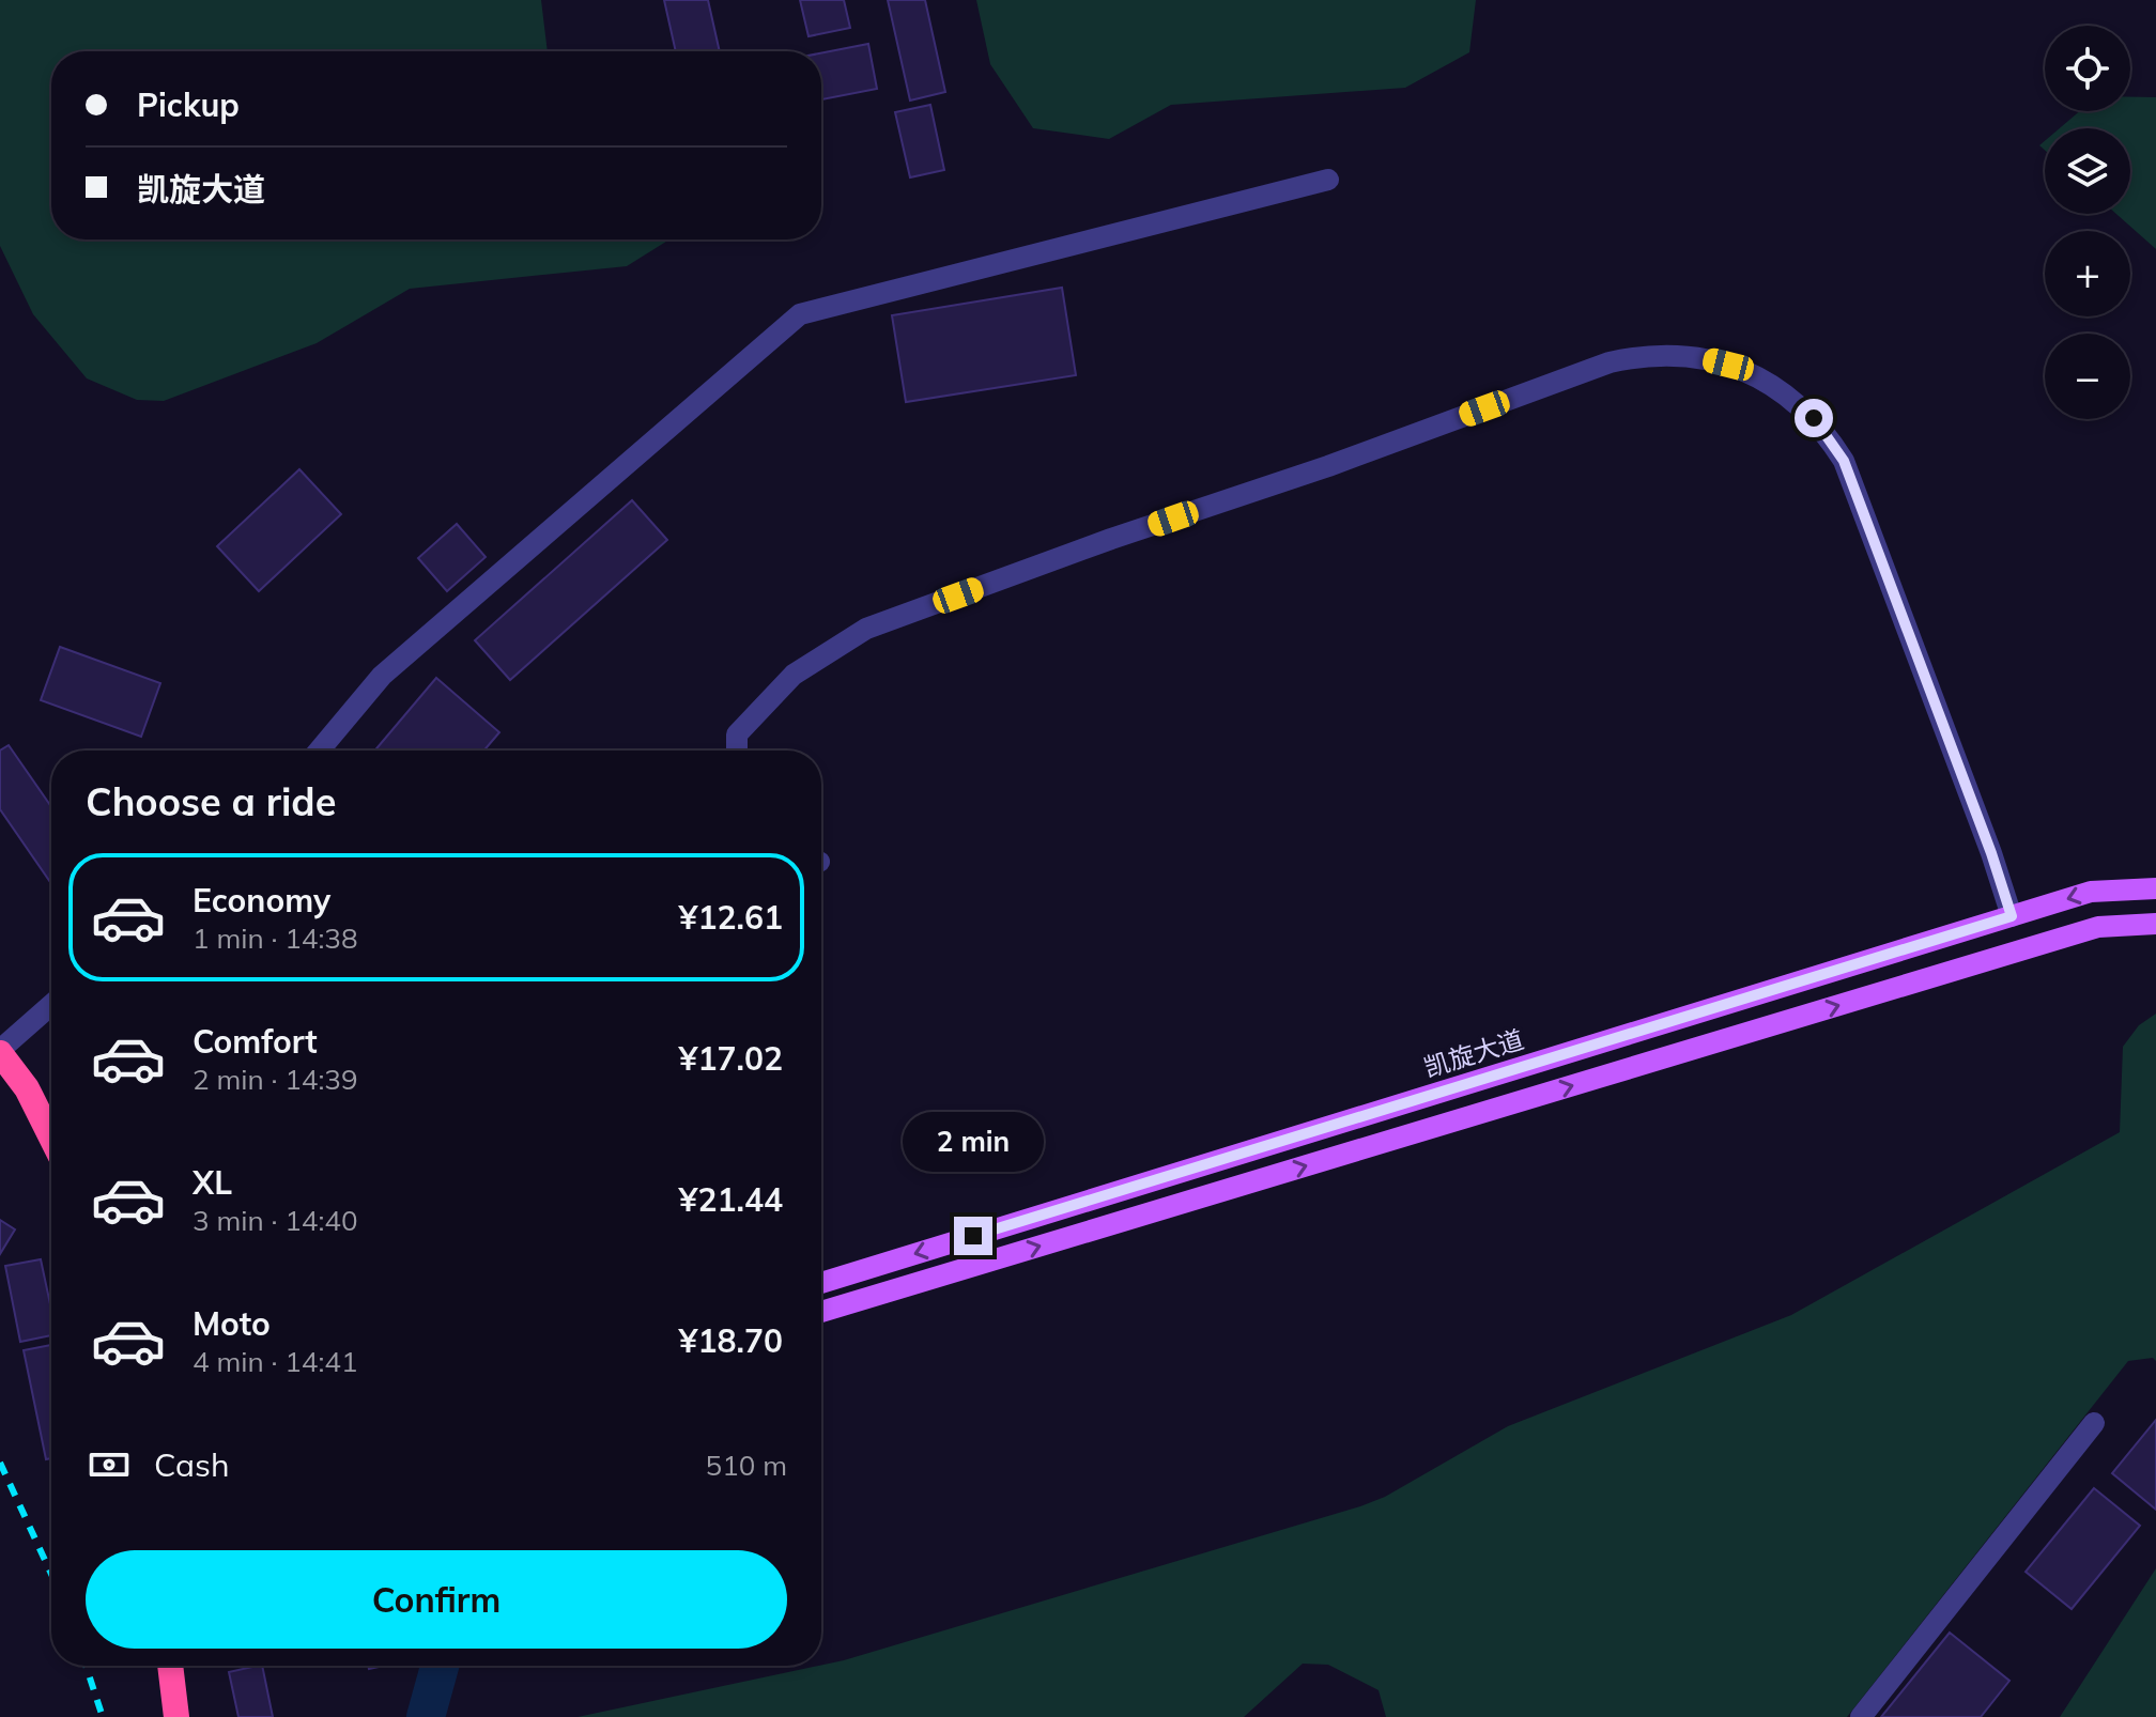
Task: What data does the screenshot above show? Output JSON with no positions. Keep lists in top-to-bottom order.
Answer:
{
  "streets": {
    "main road": ["凯旋大道"]
  },
  "page": {
    "map_buttons": ["+", "−"],
    "banner": ["Pickup", "凯旋大道"],
    "heading": "Choose a ride",
    "list": [
      {
        "name": "Economy",
        "note": "1 min · 14:38",
        "value": "¥12.61"
      },
      {
        "name": "Comfort",
        "note": "2 min · 14:39",
        "value": "¥17.02"
      },
      {
        "name": "XL",
        "note": "3 min · 14:40",
        "value": "¥21.44"
      },
      {
        "name": "Moto",
        "note": "4 min · 14:41",
        "value": "¥18.70"
      }
    ],
    "bubble": "2 min",
    "pay": ["Cash", "510 m"],
    "buttons": "Confirm"
  }
}
